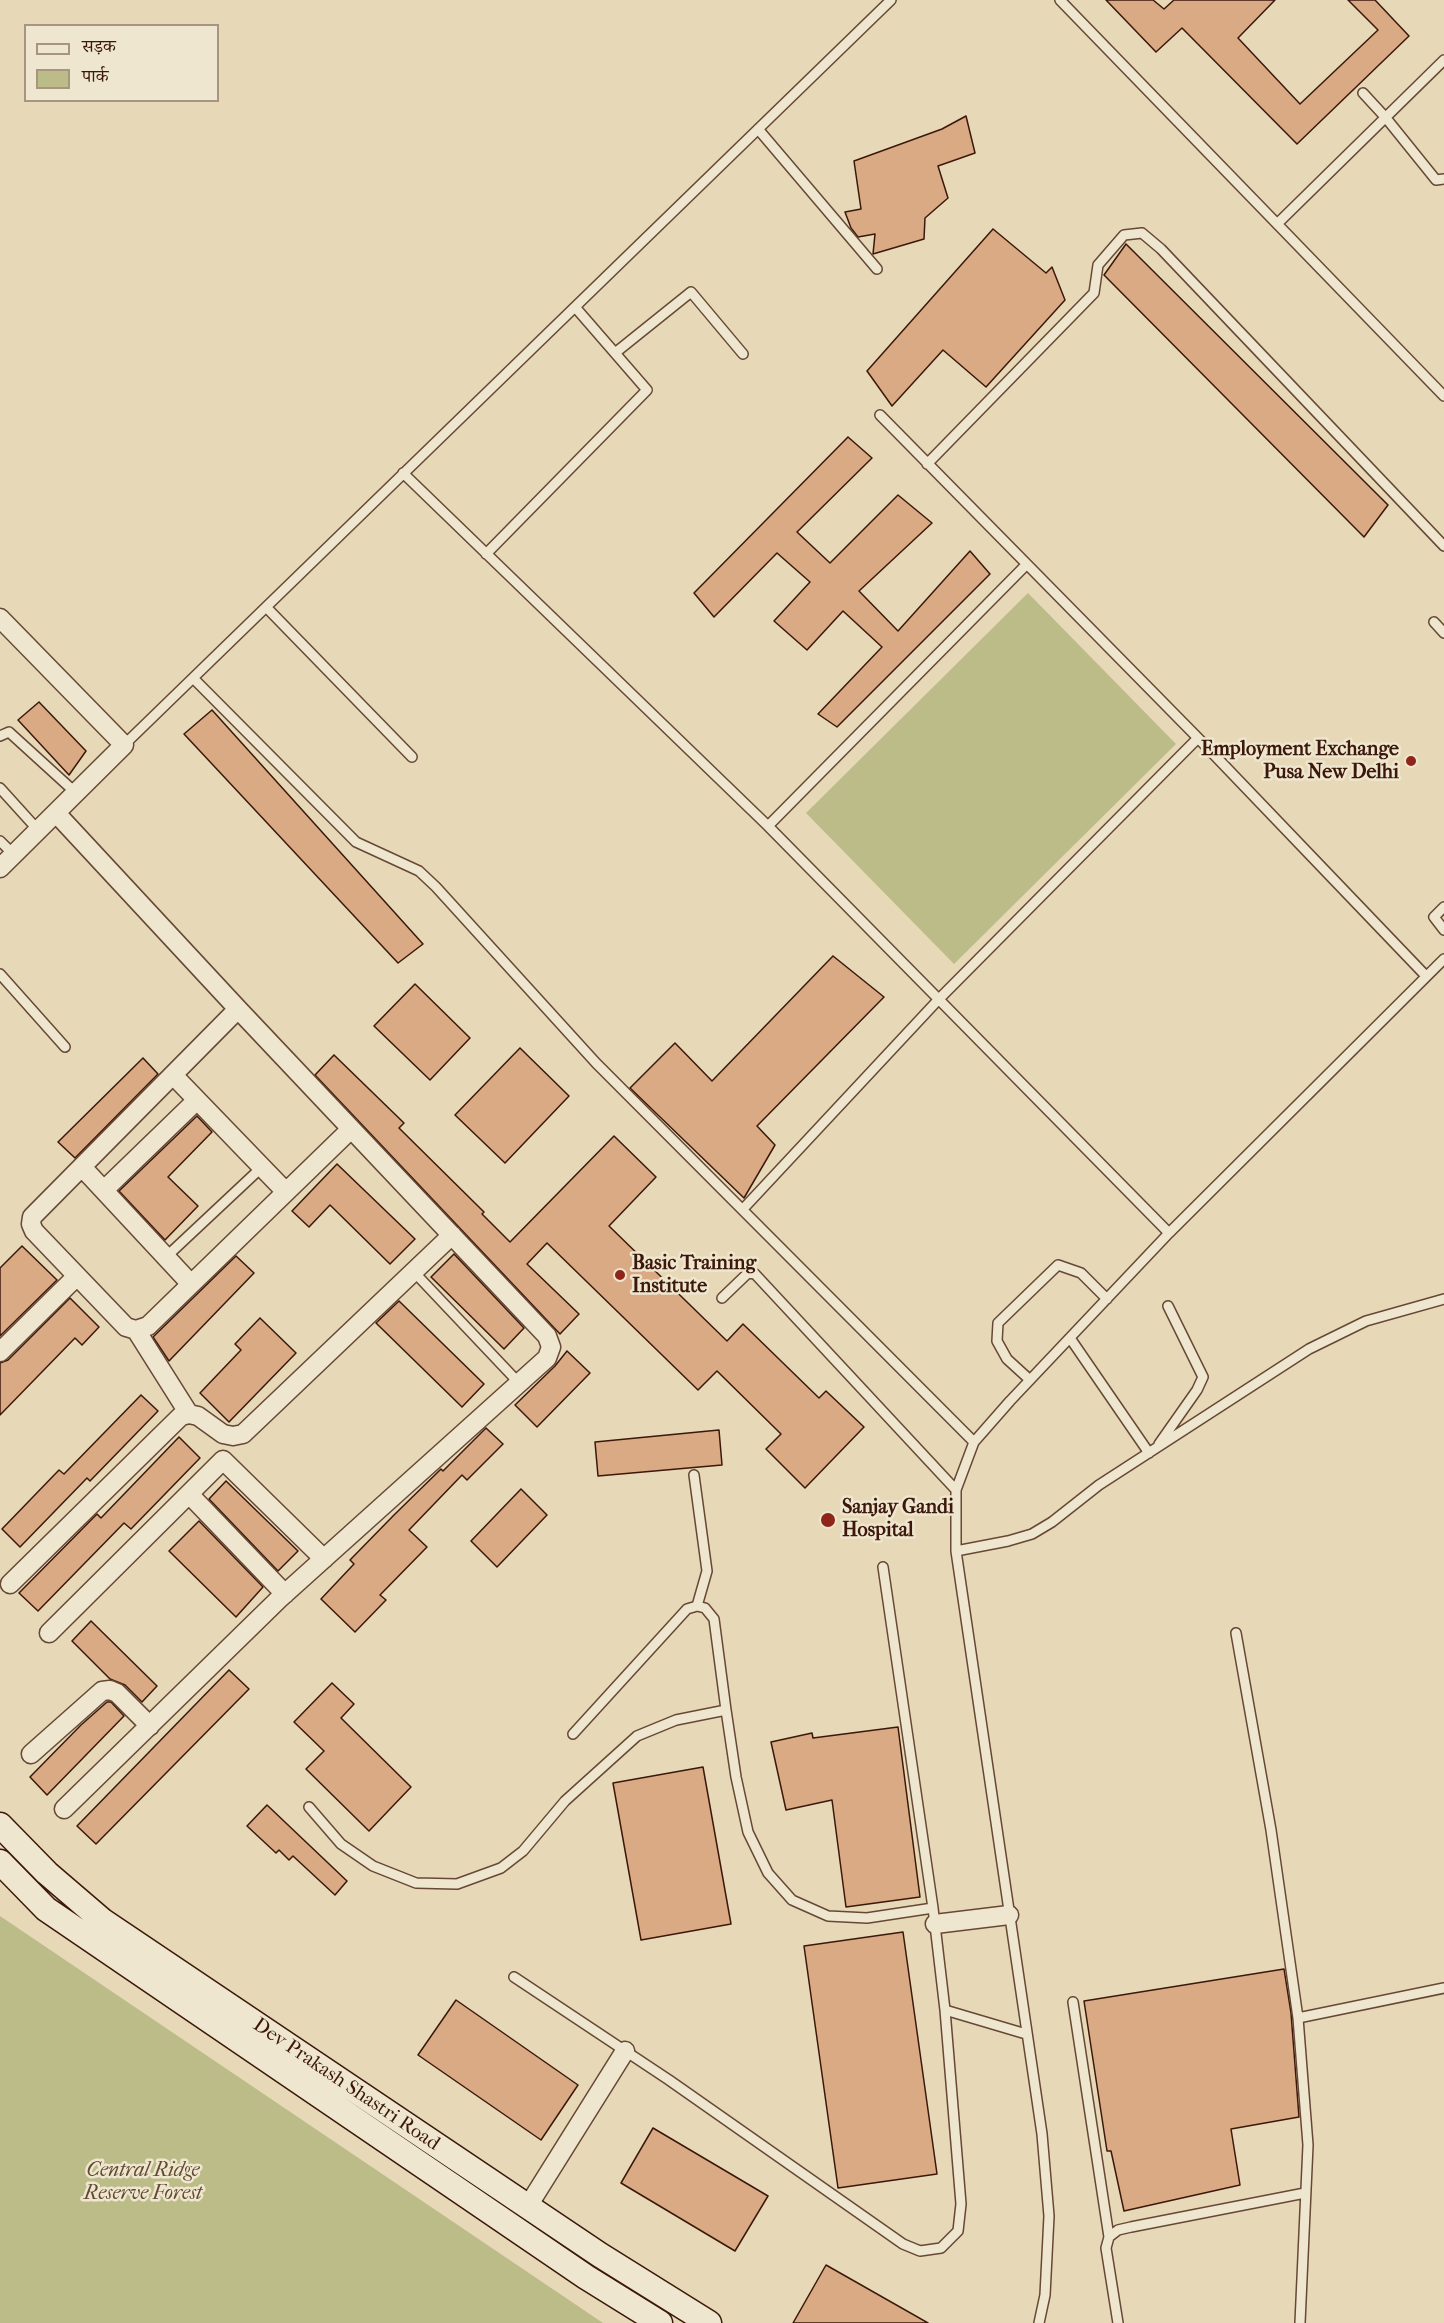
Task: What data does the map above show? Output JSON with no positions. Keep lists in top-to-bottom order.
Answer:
{
  "streets": {
    "street": ["Dev Prakash Shastri Road"]
  },
  "parks": ["Central Ridge Reserve Forest"],
  "places": ["Employment Exchange Pusa New Delhi", "Basic Training Institute", "Sanjay Gandi Hospital"],
  "legend": ["सड़क", "पार्क"]
}
